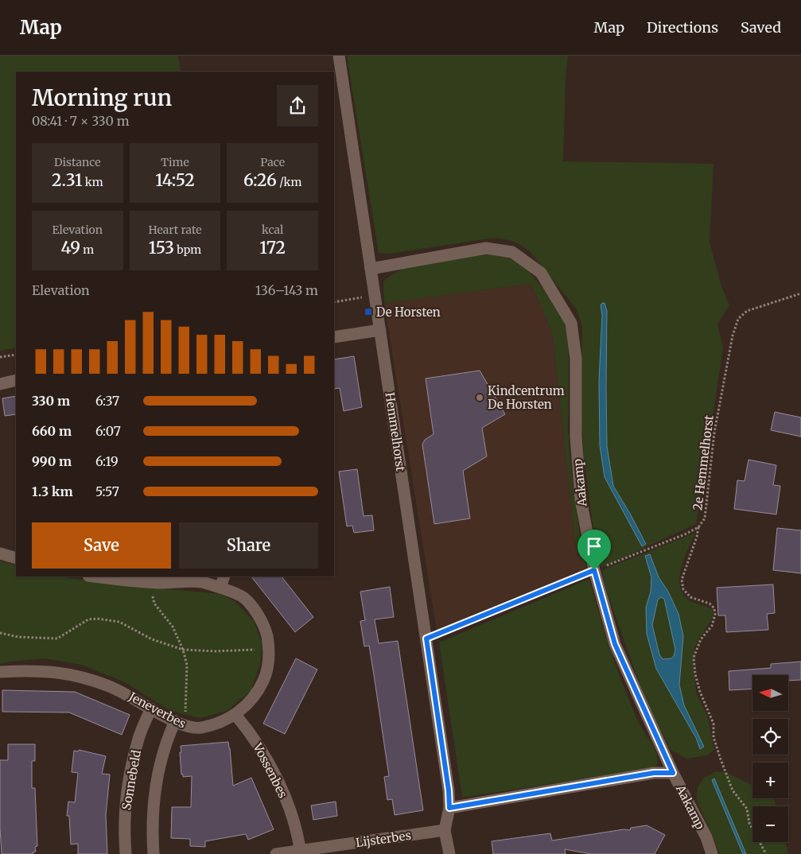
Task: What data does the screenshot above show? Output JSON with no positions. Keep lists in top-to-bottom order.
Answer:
{
  "streets": {
    "street": [
      "Hemmelhorst",
      "Aakamp",
      "Jeneverbes",
      "Vossenbes",
      "Sonnebeld",
      "Lijsterbes"
    ],
    "path": ["2e Hemmelhorst"]
  },
  "crossings": [
    ["Hemmelhorst", "2e Hemmelhorst"],
    ["Hemmelhorst", "Aakamp"],
    ["Hemmelhorst", "Lijsterbes"],
    ["2e Hemmelhorst", "Aakamp"],
    ["Jeneverbes", "Vossenbes"],
    ["Jeneverbes", "Sonnebeld"],
    ["Vossenbes", "Lijsterbes"]
  ],
  "places": {
    "transit": ["De Horsten"],
    "other": ["Kindcentrum De Horsten"]
  },
  "north": "left",
  "page": {
    "header": "Map",
    "nav": ["Map", "Directions", "Saved"],
    "heading": ["Morning run", "08:41 · 7 × 330 m"],
    "stats": [
      ["Distance", "2.31 km"],
      ["Time", "14:52"],
      ["Pace", "6:26 /km"],
      ["Elevation", "49 m"],
      ["Heart rate", "153 bpm"],
      ["kcal", "172"]
    ],
    "chart": ["Elevation", "136–143 m"],
    "list": [
      {
        "name": "330 m",
        "note": "6:37"
      },
      {
        "name": "660 m",
        "note": "6:07"
      },
      {
        "name": "990 m",
        "note": "6:19"
      },
      {
        "name": "1.3 km",
        "note": "5:57"
      }
    ],
    "buttons": ["Save", "Share"],
    "map_buttons": ["+", "−"]
  }
}
